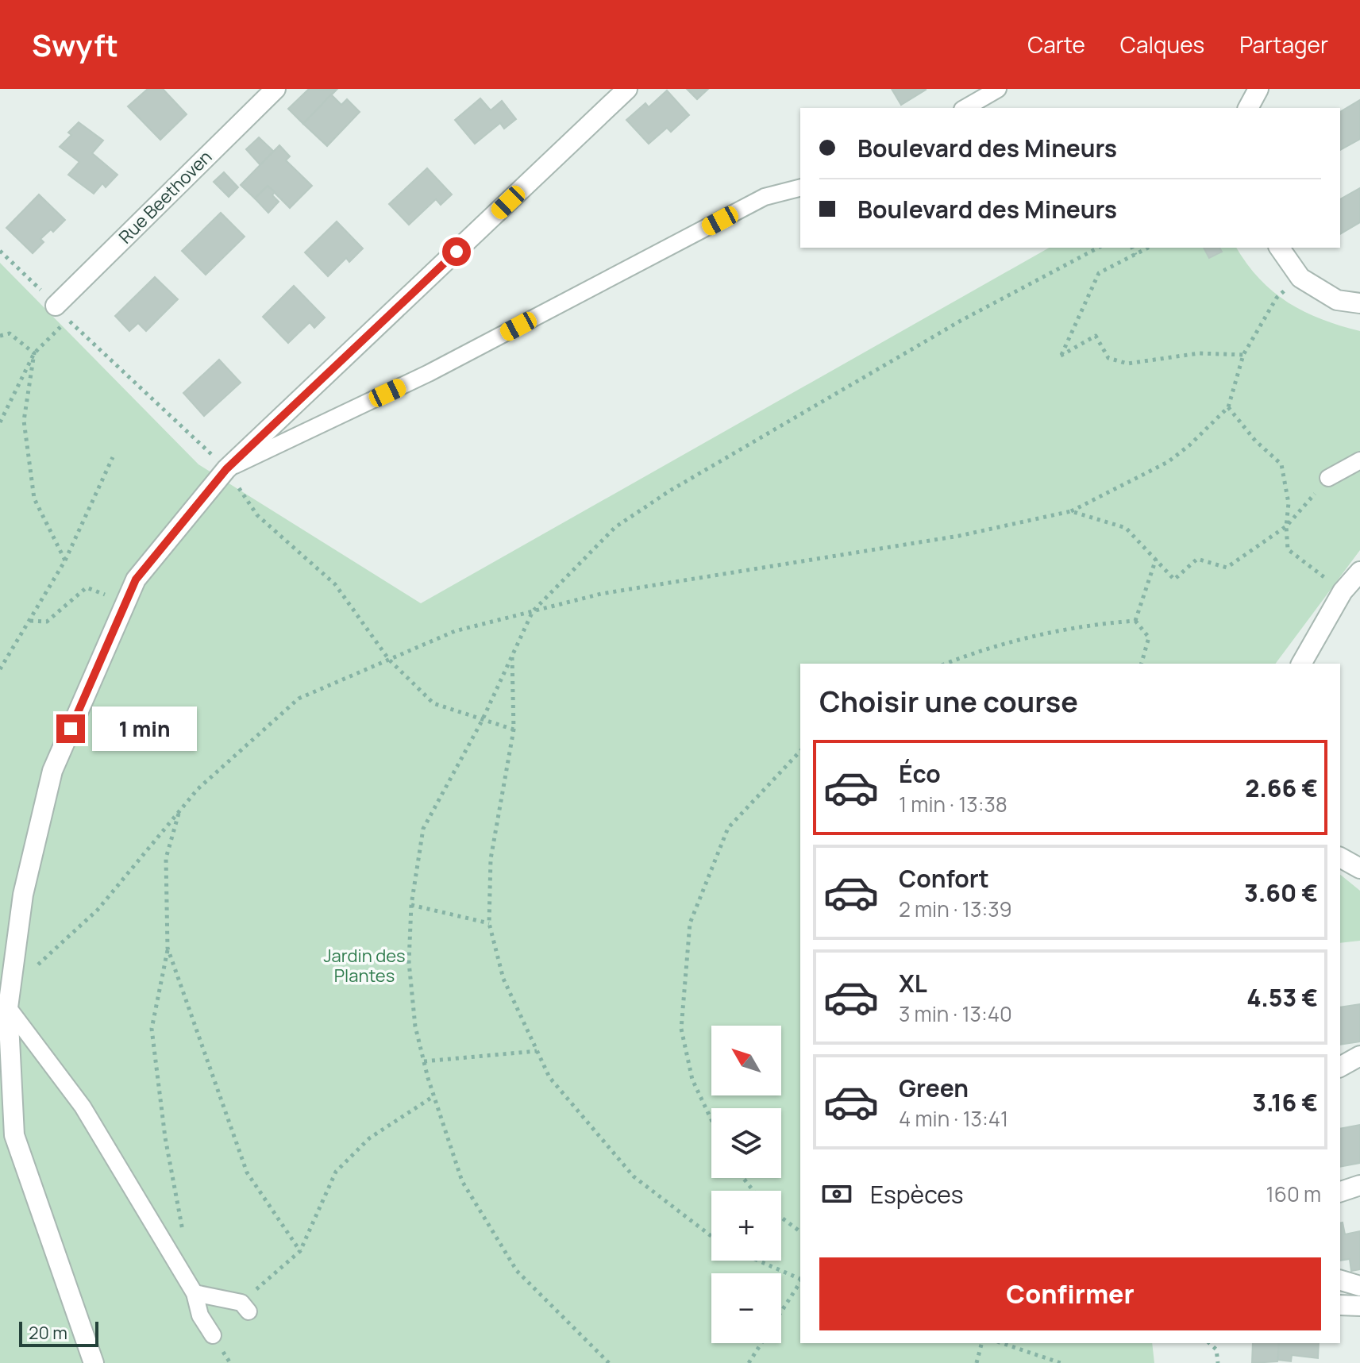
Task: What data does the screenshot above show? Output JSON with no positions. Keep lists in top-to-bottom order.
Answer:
{
  "streets": {
    "street": ["Rue Beethoven"]
  },
  "parks": ["Jardin des Plantes"],
  "scale_bar": "20 m",
  "north": "top left",
  "page": {
    "header": "Swyft",
    "nav": ["Carte", "Calques", "Partager"],
    "banner": ["Boulevard des Mineurs", "Boulevard des Mineurs"],
    "heading": "Choisir une course",
    "bubble": "1 min",
    "list": [
      {
        "name": "Éco",
        "note": "1 min · 13:38",
        "value": "2.66 €"
      },
      {
        "name": "Confort",
        "note": "2 min · 13:39",
        "value": "3.60 €"
      },
      {
        "name": "XL",
        "note": "3 min · 13:40",
        "value": "4.53 €"
      },
      {
        "name": "Green",
        "note": "4 min · 13:41",
        "value": "3.16 €"
      }
    ],
    "map_buttons": ["+", "−"],
    "pay": ["Espèces", "160 m"],
    "buttons": "Confirmer",
    "scale": "20 m"
  }
}
